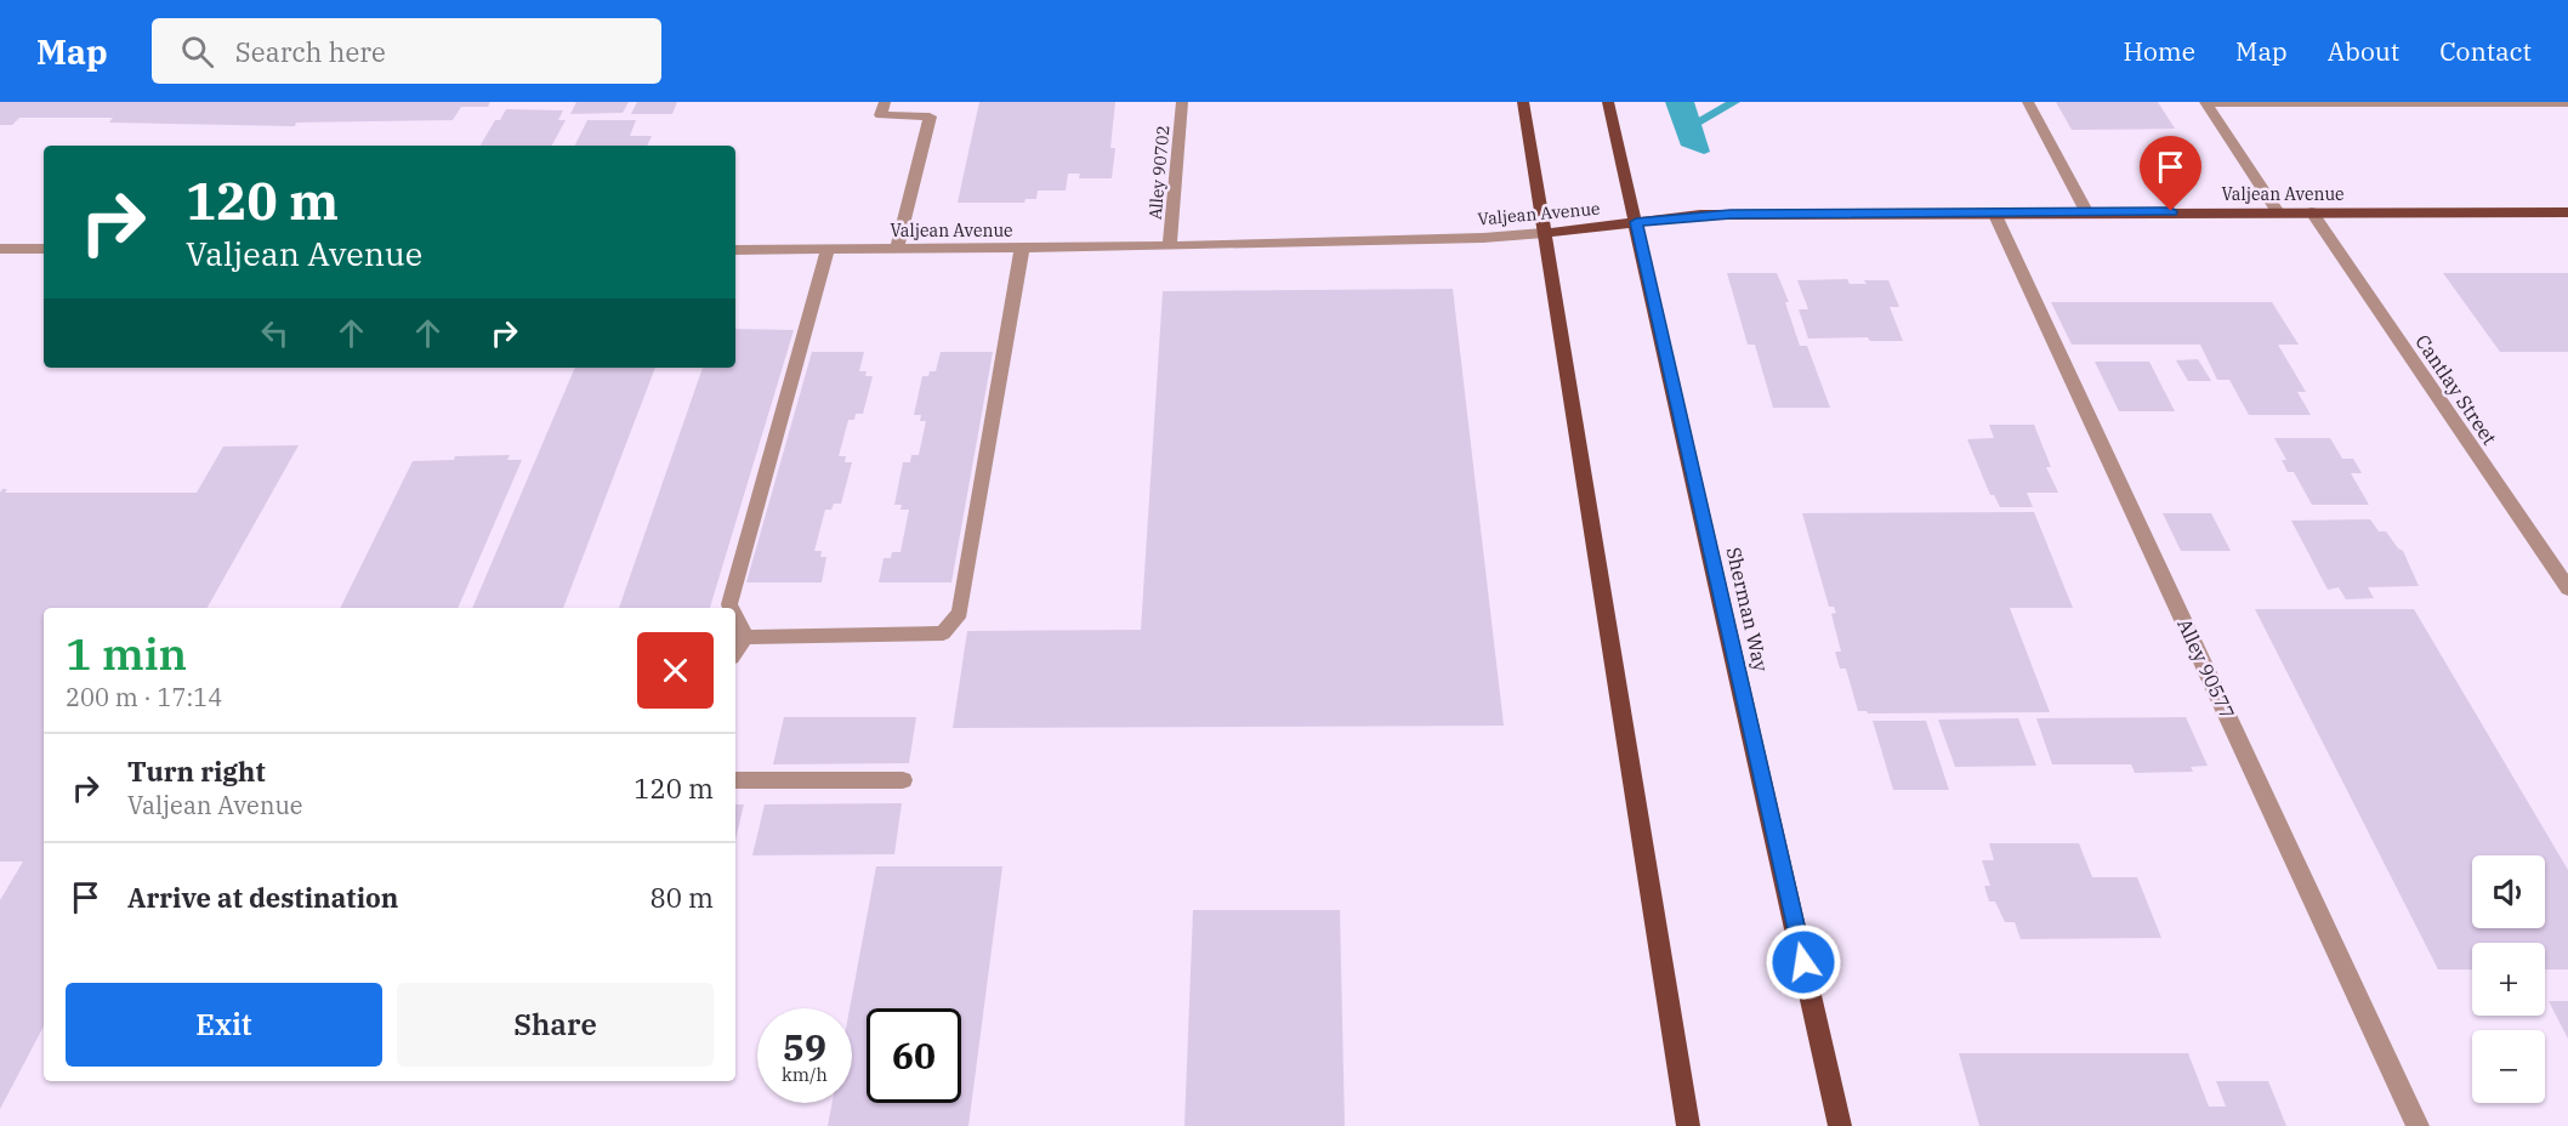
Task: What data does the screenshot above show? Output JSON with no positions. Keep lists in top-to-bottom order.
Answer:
{
  "streets": {
    "main road": ["Valjean Avenue", "Sherman Way"],
    "street": ["Alley 90702", "Cantlay Street", "Alley 90577"]
  },
  "crossings": [
    ["Alley 90702", "Valjean Avenue"],
    ["Valjean Avenue", "Cantlay Street"],
    ["Valjean Avenue", "Sherman Way"],
    ["Valjean Avenue", "Alley 90577"]
  ],
  "page": {
    "header": "Map",
    "search": "Search here",
    "nav": [
      "Home",
      "Map",
      "About",
      "Contact"
    ],
    "turn": ["120 m", "Valjean Avenue"],
    "heading": ["1 min", "200 m · 17:14"],
    "list": [
      {
        "name": "Turn right",
        "note": "Valjean Avenue",
        "value": "120 m"
      },
      {
        "name": "Arrive at destination",
        "value": "80 m"
      }
    ],
    "map_buttons": ["+", "−"],
    "buttons": ["Exit", "Share"],
    "speed": "59 km/h",
    "limit": "60"
  }
}
